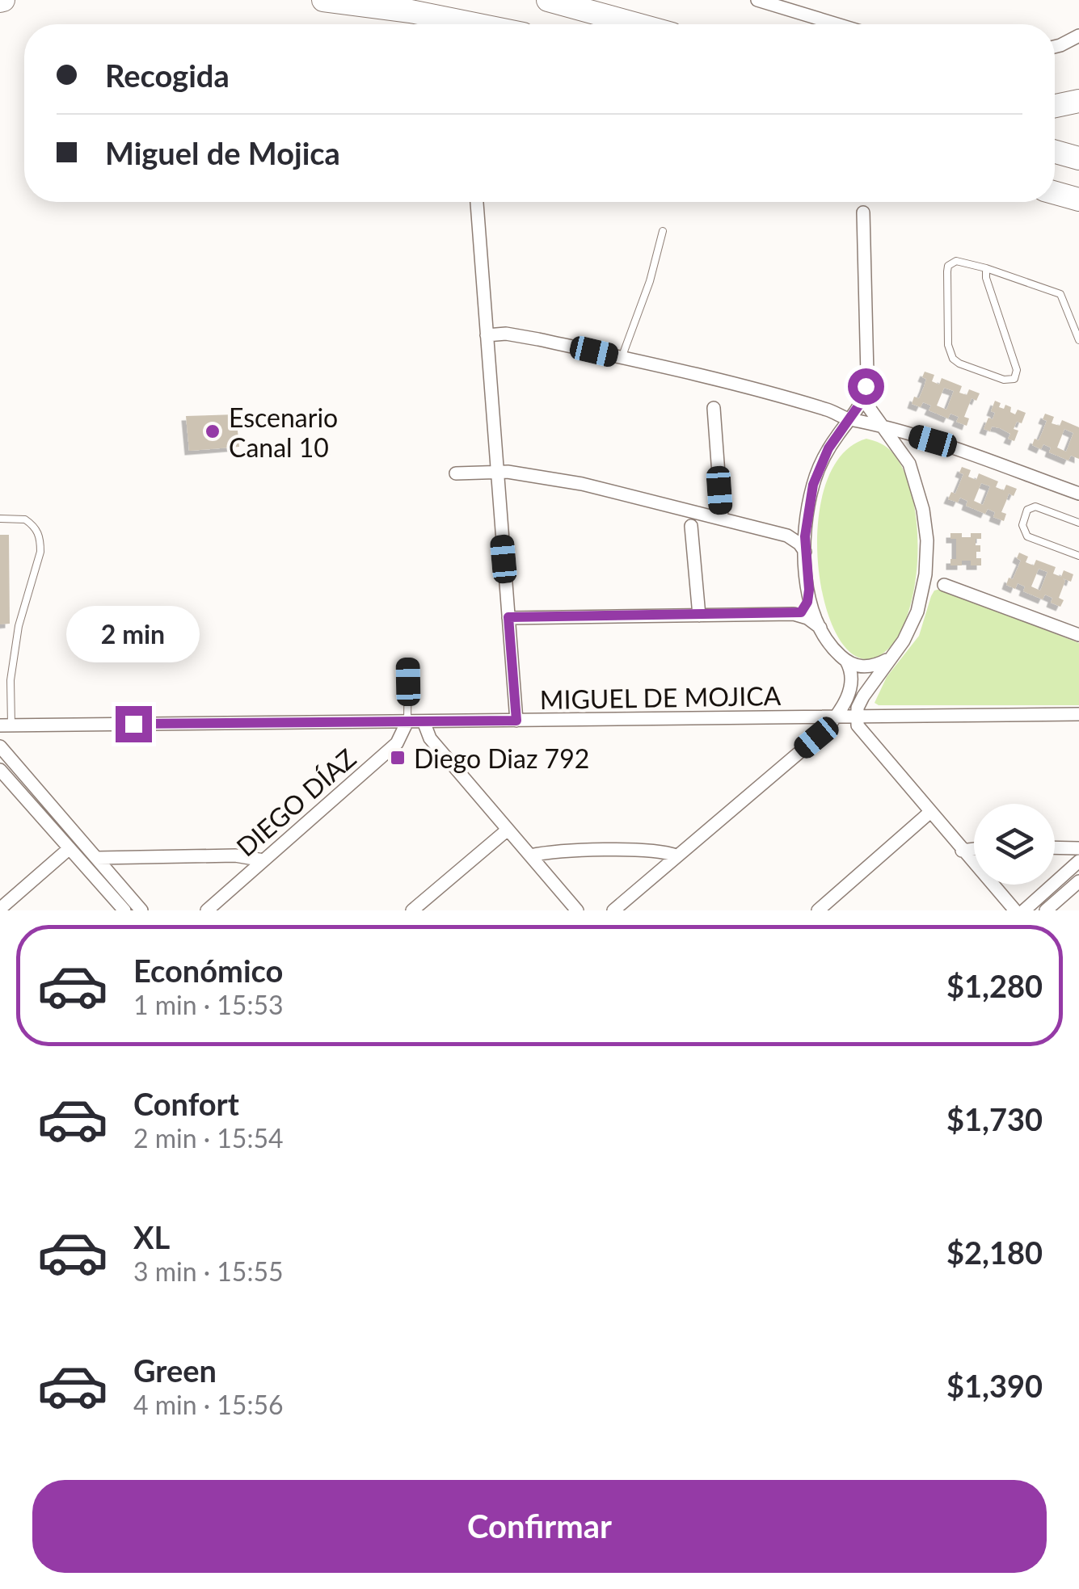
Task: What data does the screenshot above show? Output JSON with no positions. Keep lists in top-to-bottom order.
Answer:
{
  "streets": {
    "street": ["MIGUEL DE MOJICA", "DIEGO DÍAZ"]
  },
  "crossings": [
    ["MIGUEL DE MOJICA", "DIEGO DÍAZ"]
  ],
  "places": {
    "other": ["Escenario Canal 10"],
    "transit": ["Diego Diaz 792"]
  },
  "page": {
    "banner": ["Recogida", "Miguel de Mojica"],
    "bubble": "2 min",
    "list": [
      {
        "name": "Económico",
        "note": "1 min · 15:53",
        "value": "$1,280"
      },
      {
        "name": "Confort",
        "note": "2 min · 15:54",
        "value": "$1,730"
      },
      {
        "name": "XL",
        "note": "3 min · 15:55",
        "value": "$2,180"
      },
      {
        "name": "Green",
        "note": "4 min · 15:56",
        "value": "$1,390"
      }
    ],
    "buttons": "Confirmar"
  }
}
